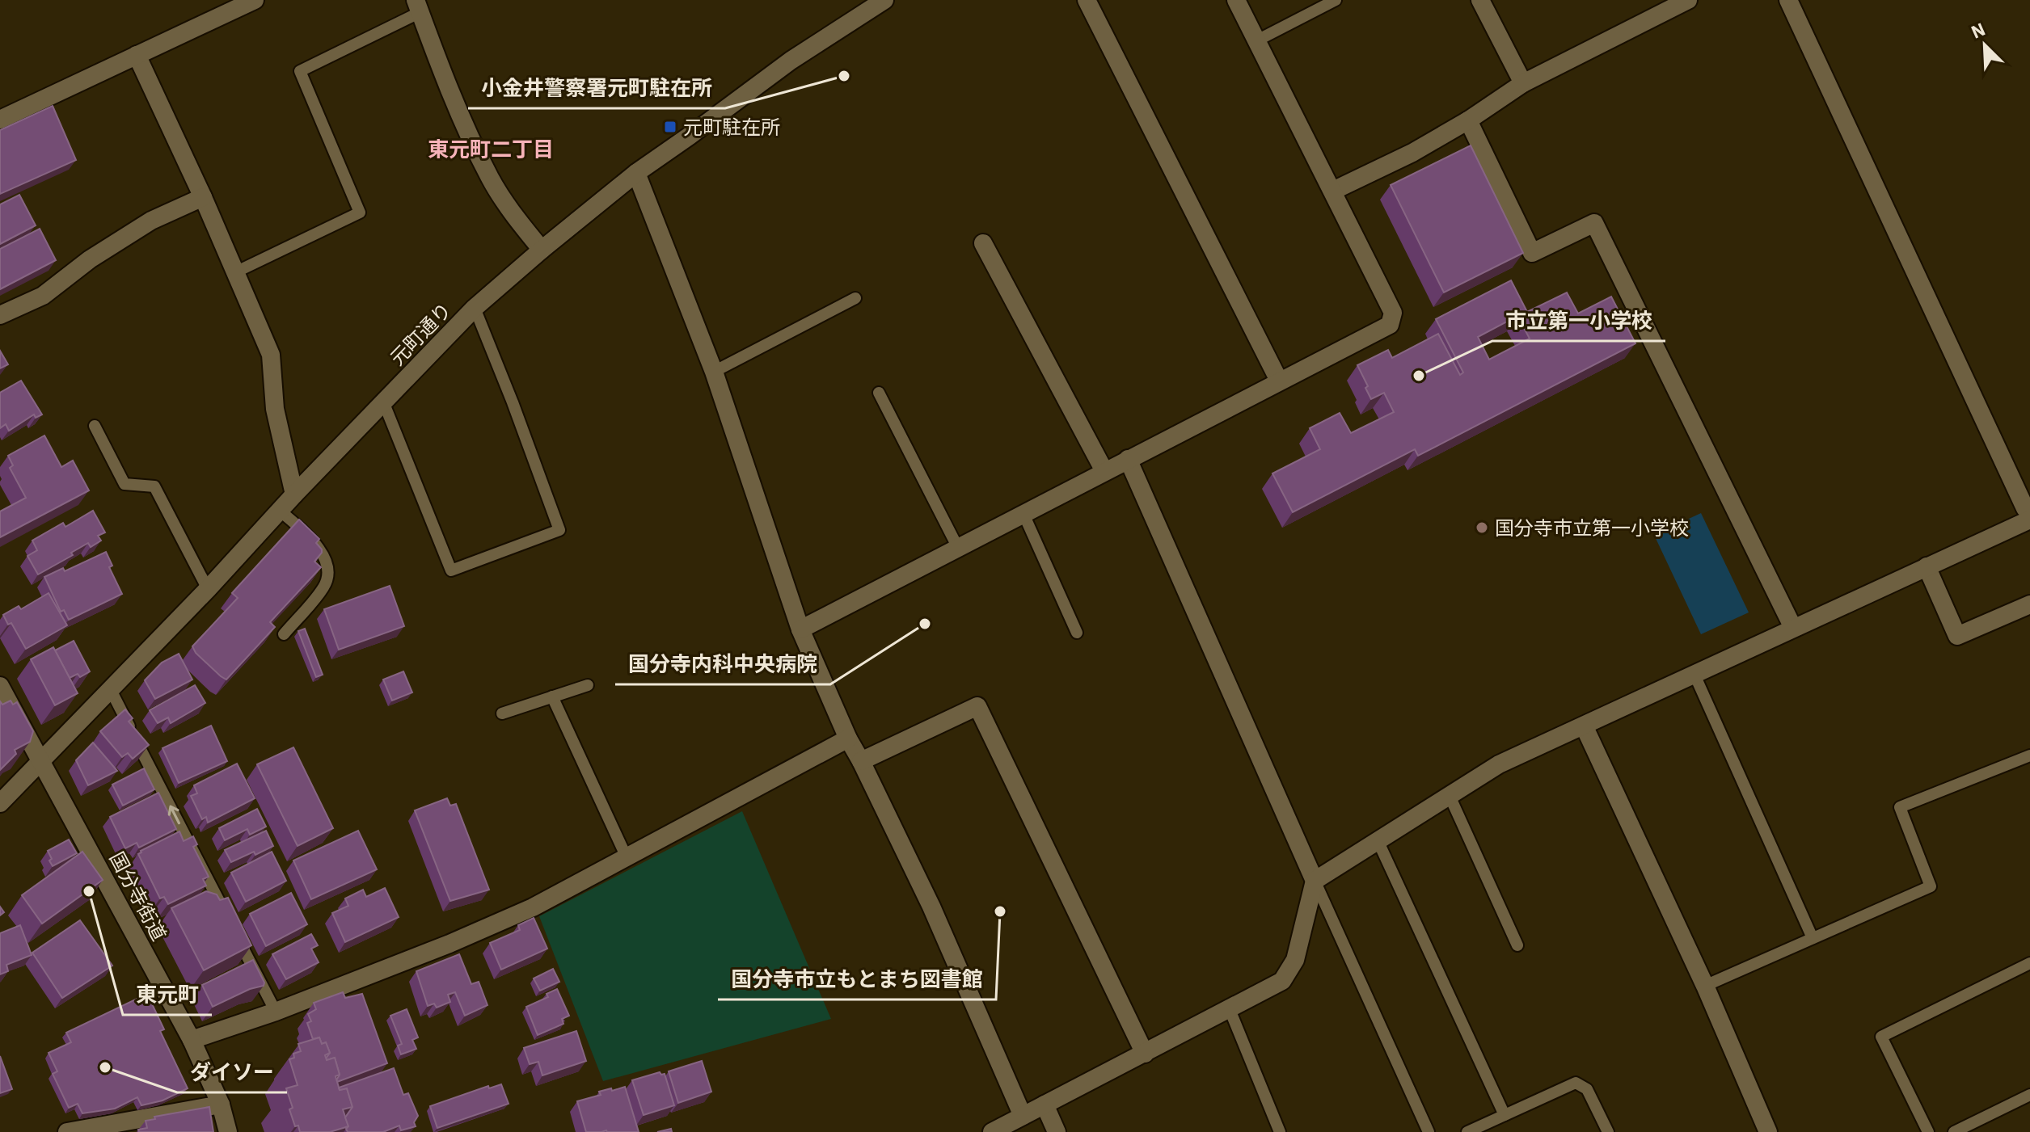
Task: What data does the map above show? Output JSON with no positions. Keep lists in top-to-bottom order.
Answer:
{
  "streets": {
    "street": ["元町通り", "国分寺街道"]
  },
  "crossings": [
    ["元町通り", "国分寺街道"]
  ],
  "districts": ["東元町二丁目"],
  "places": {
    "other": [
      "小金井警察署元町駐在所",
      "市立第一小学校",
      "国分寺市立第一小学校",
      "国分寺内科中央病院",
      "東元町",
      "国分寺市立もとまち図書館",
      "ダイソー"
    ],
    "transit": ["元町駐在所"]
  },
  "north": "top left"
}
